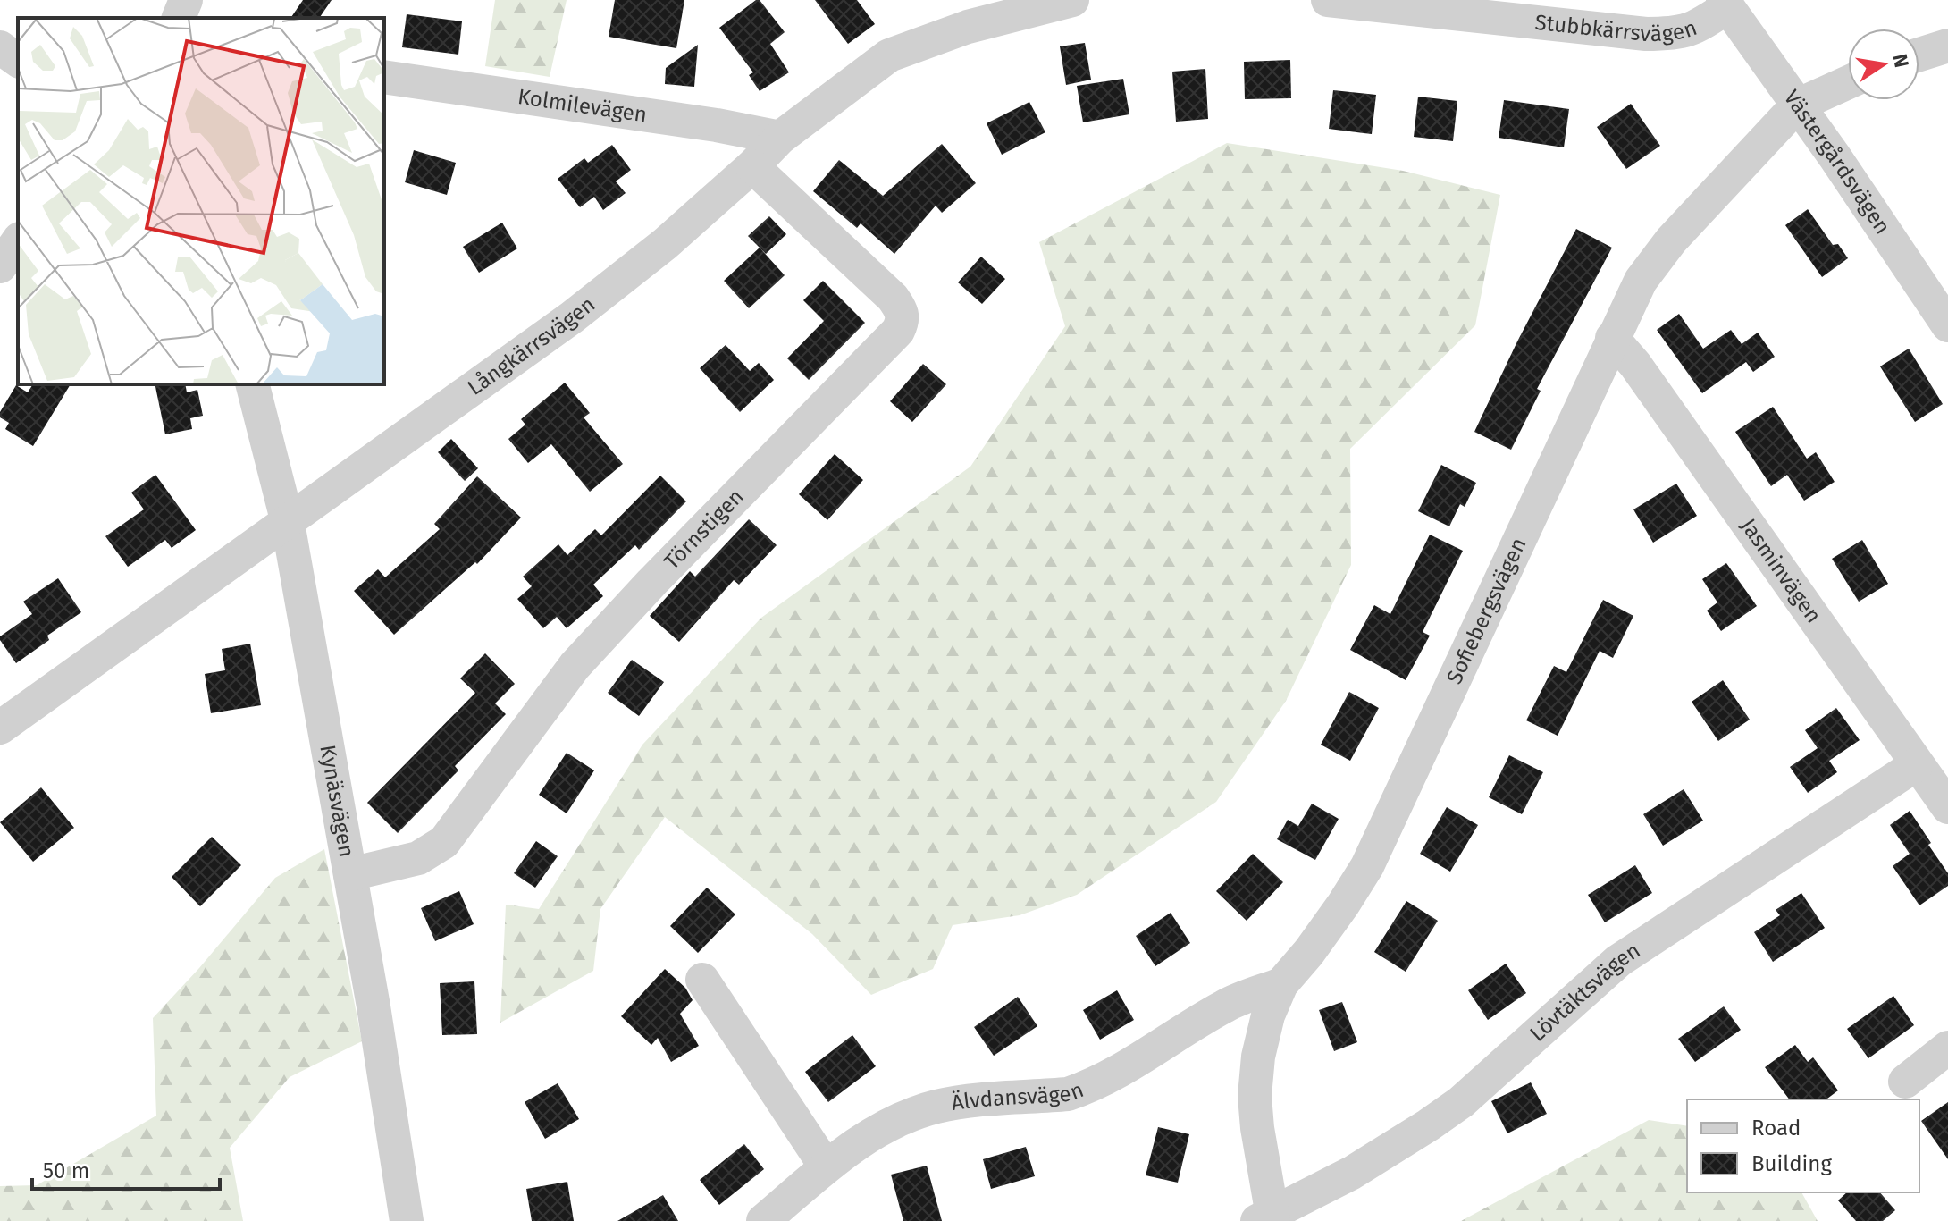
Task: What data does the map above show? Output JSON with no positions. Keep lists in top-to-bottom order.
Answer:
{
  "streets": {
    "street": [
      "Stubbkärrsvägen",
      "Kolmilevägen",
      "Västergårdsvägen",
      "Långkärrsvägen",
      "Törnstigen",
      "Jasminvägen",
      "Sofiebergsvägen",
      "Kynäsvägen",
      "Lövtäktsvägen",
      "Älvdansvägen"
    ]
  },
  "crossings": [
    ["Stubbkärrsvägen", "Västergårdsvägen"],
    ["Kolmilevägen", "Långkärrsvägen"],
    ["Västergårdsvägen", "Sofiebergsvägen"],
    ["Långkärrsvägen", "Törnstigen"],
    ["Långkärrsvägen", "Kynäsvägen"],
    ["Törnstigen", "Kynäsvägen"],
    ["Jasminvägen", "Sofiebergsvägen"],
    ["Jasminvägen", "Lövtäktsvägen"],
    ["Sofiebergsvägen", "Lövtäktsvägen"],
    ["Sofiebergsvägen", "Älvdansvägen"]
  ],
  "legend": ["Road", "Building"],
  "scale_bar": "50 m",
  "north": "right"
}
